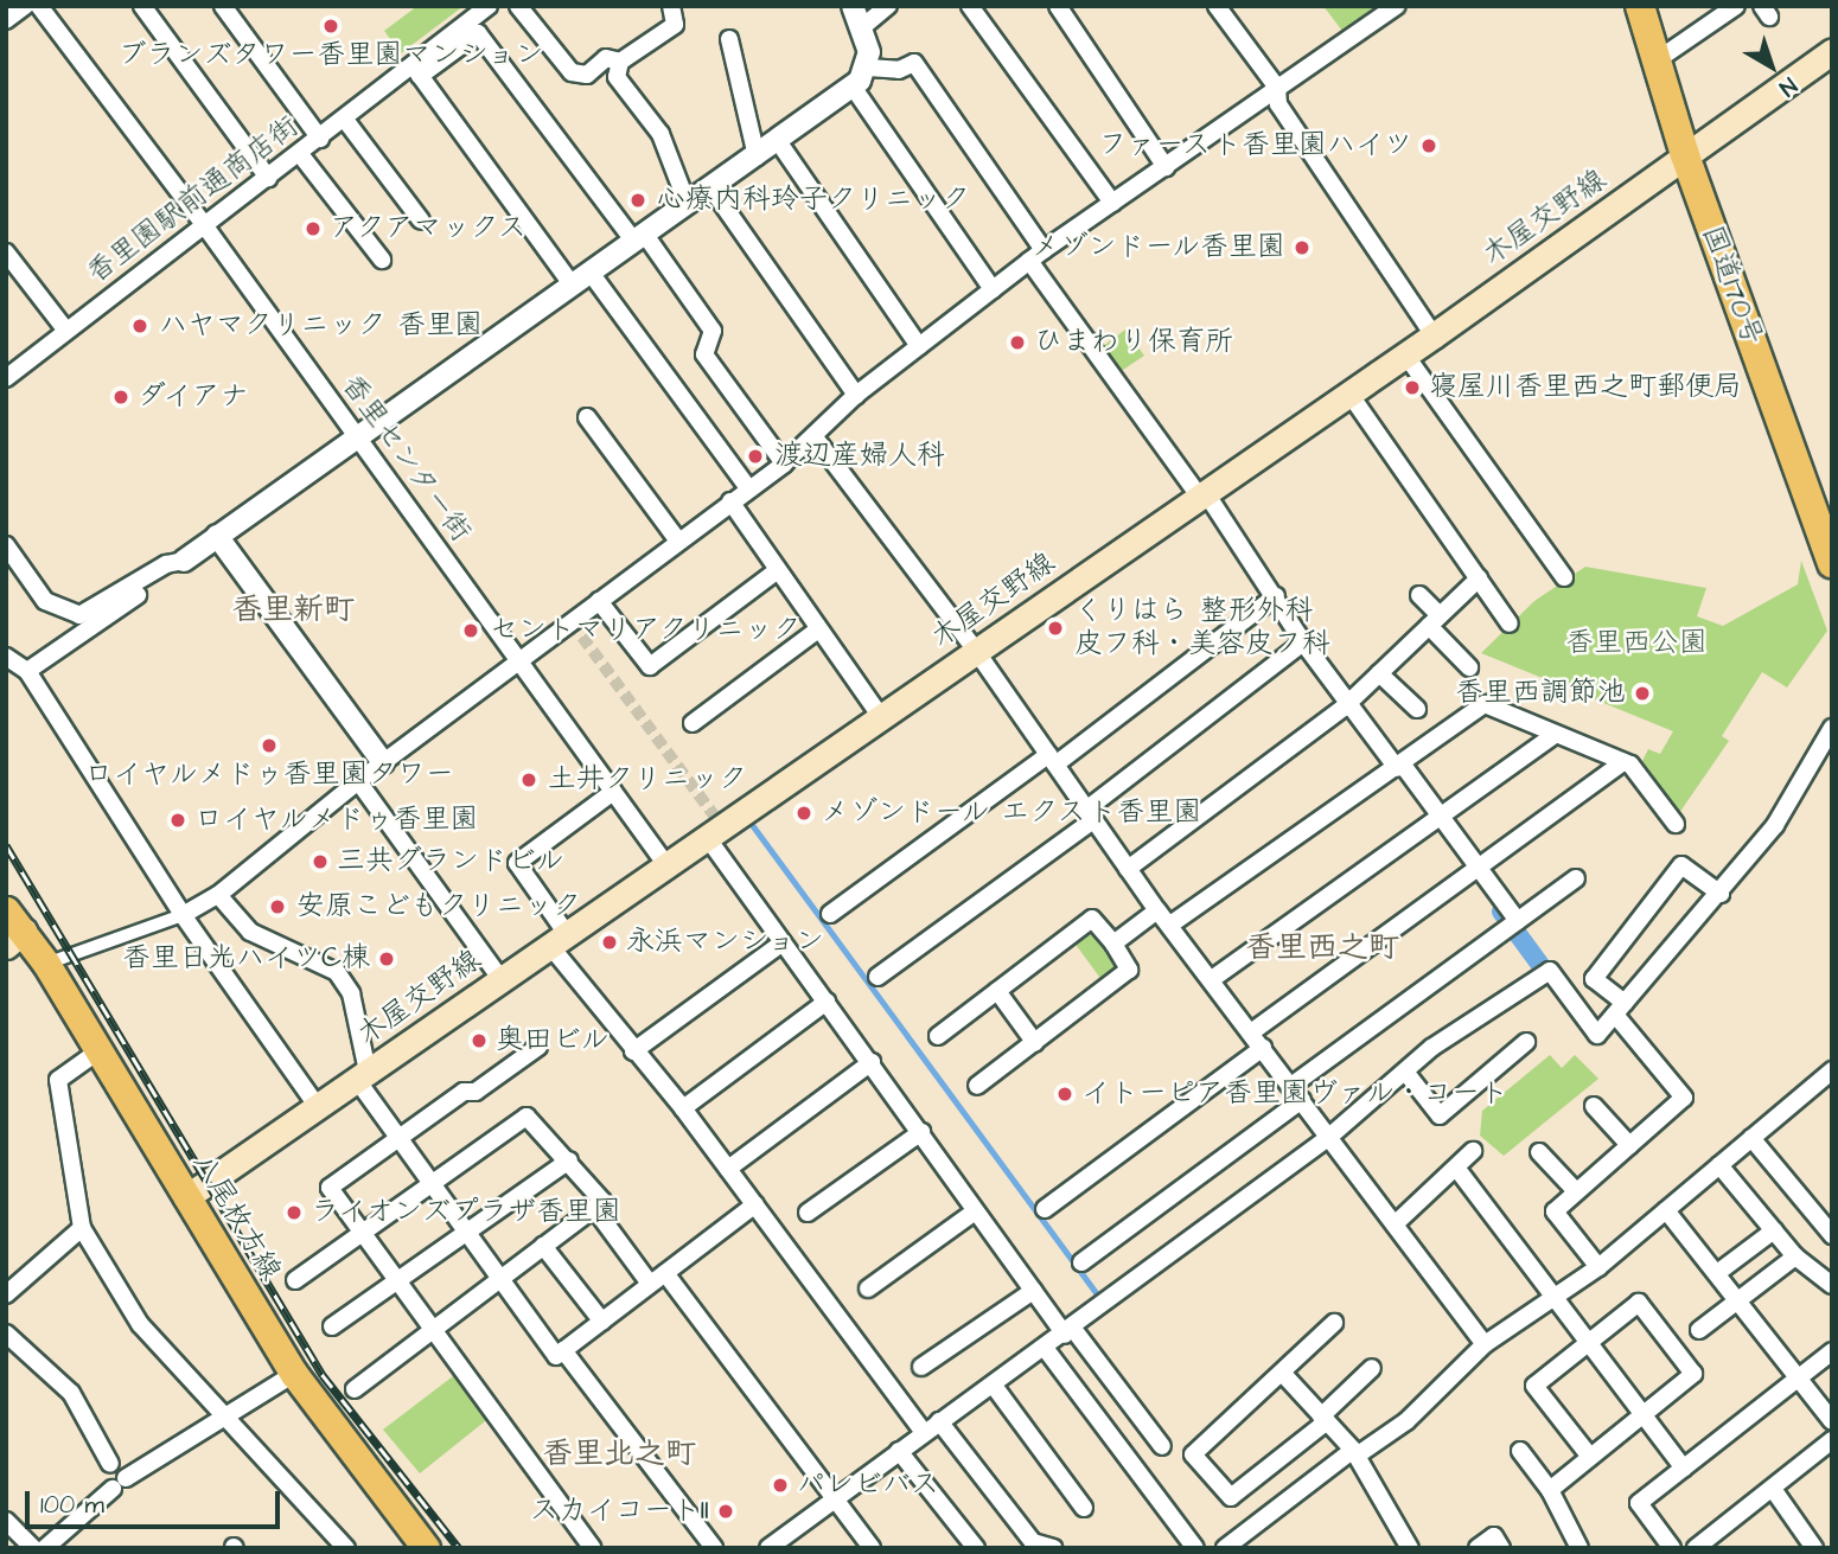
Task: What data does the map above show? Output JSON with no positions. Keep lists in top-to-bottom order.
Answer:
{
  "streets": {
    "highway": ["国道170号"],
    "main road": ["木屋交野線", "八尾枚方線"],
    "street": ["香里園駅前通商店街", "香里センター街"]
  },
  "crossings": [
    ["香里園駅前通商店街", "香里センター街"],
    ["木屋交野線", "国道170号"],
    ["木屋交野線", "香里センター街"],
    ["木屋交野線", "八尾枚方線"]
  ],
  "districts": ["香里新町", "香里西之町", "香里北之町"],
  "parks": ["香里西公園"],
  "places": [
    "ブランズタワー香里園マンション",
    "ファースト香里園ハイツ",
    "心療内科玲子クリニック",
    "アクアマックス",
    "メゾンドール香里園",
    "ハヤマクリニック 香里園",
    "ひまわり保育所",
    "寝屋川香里西之町郵便局",
    "ダイアナ",
    "渡辺産婦人科",
    "くりはら 整形外科 皮フ科・美容皮フ科",
    "セントマリアクリニック",
    "香里西調節池",
    "ロイヤルメドゥ香里園タワー",
    "土井クリニック",
    "メゾンドール エクスト香里園",
    "ロイヤルメドゥ香里園",
    "三共グランドビル",
    "安原こどもクリニック",
    "永浜マンション",
    "香里日光ハイツC棟",
    "奥田ビル",
    "イトーピア香里園ヴァル・コート",
    "ライオンズプラザ香里園",
    "パレビバス",
    "スカイコートII"
  ],
  "scale_bar": "100 m",
  "north": "bottom right"
}
